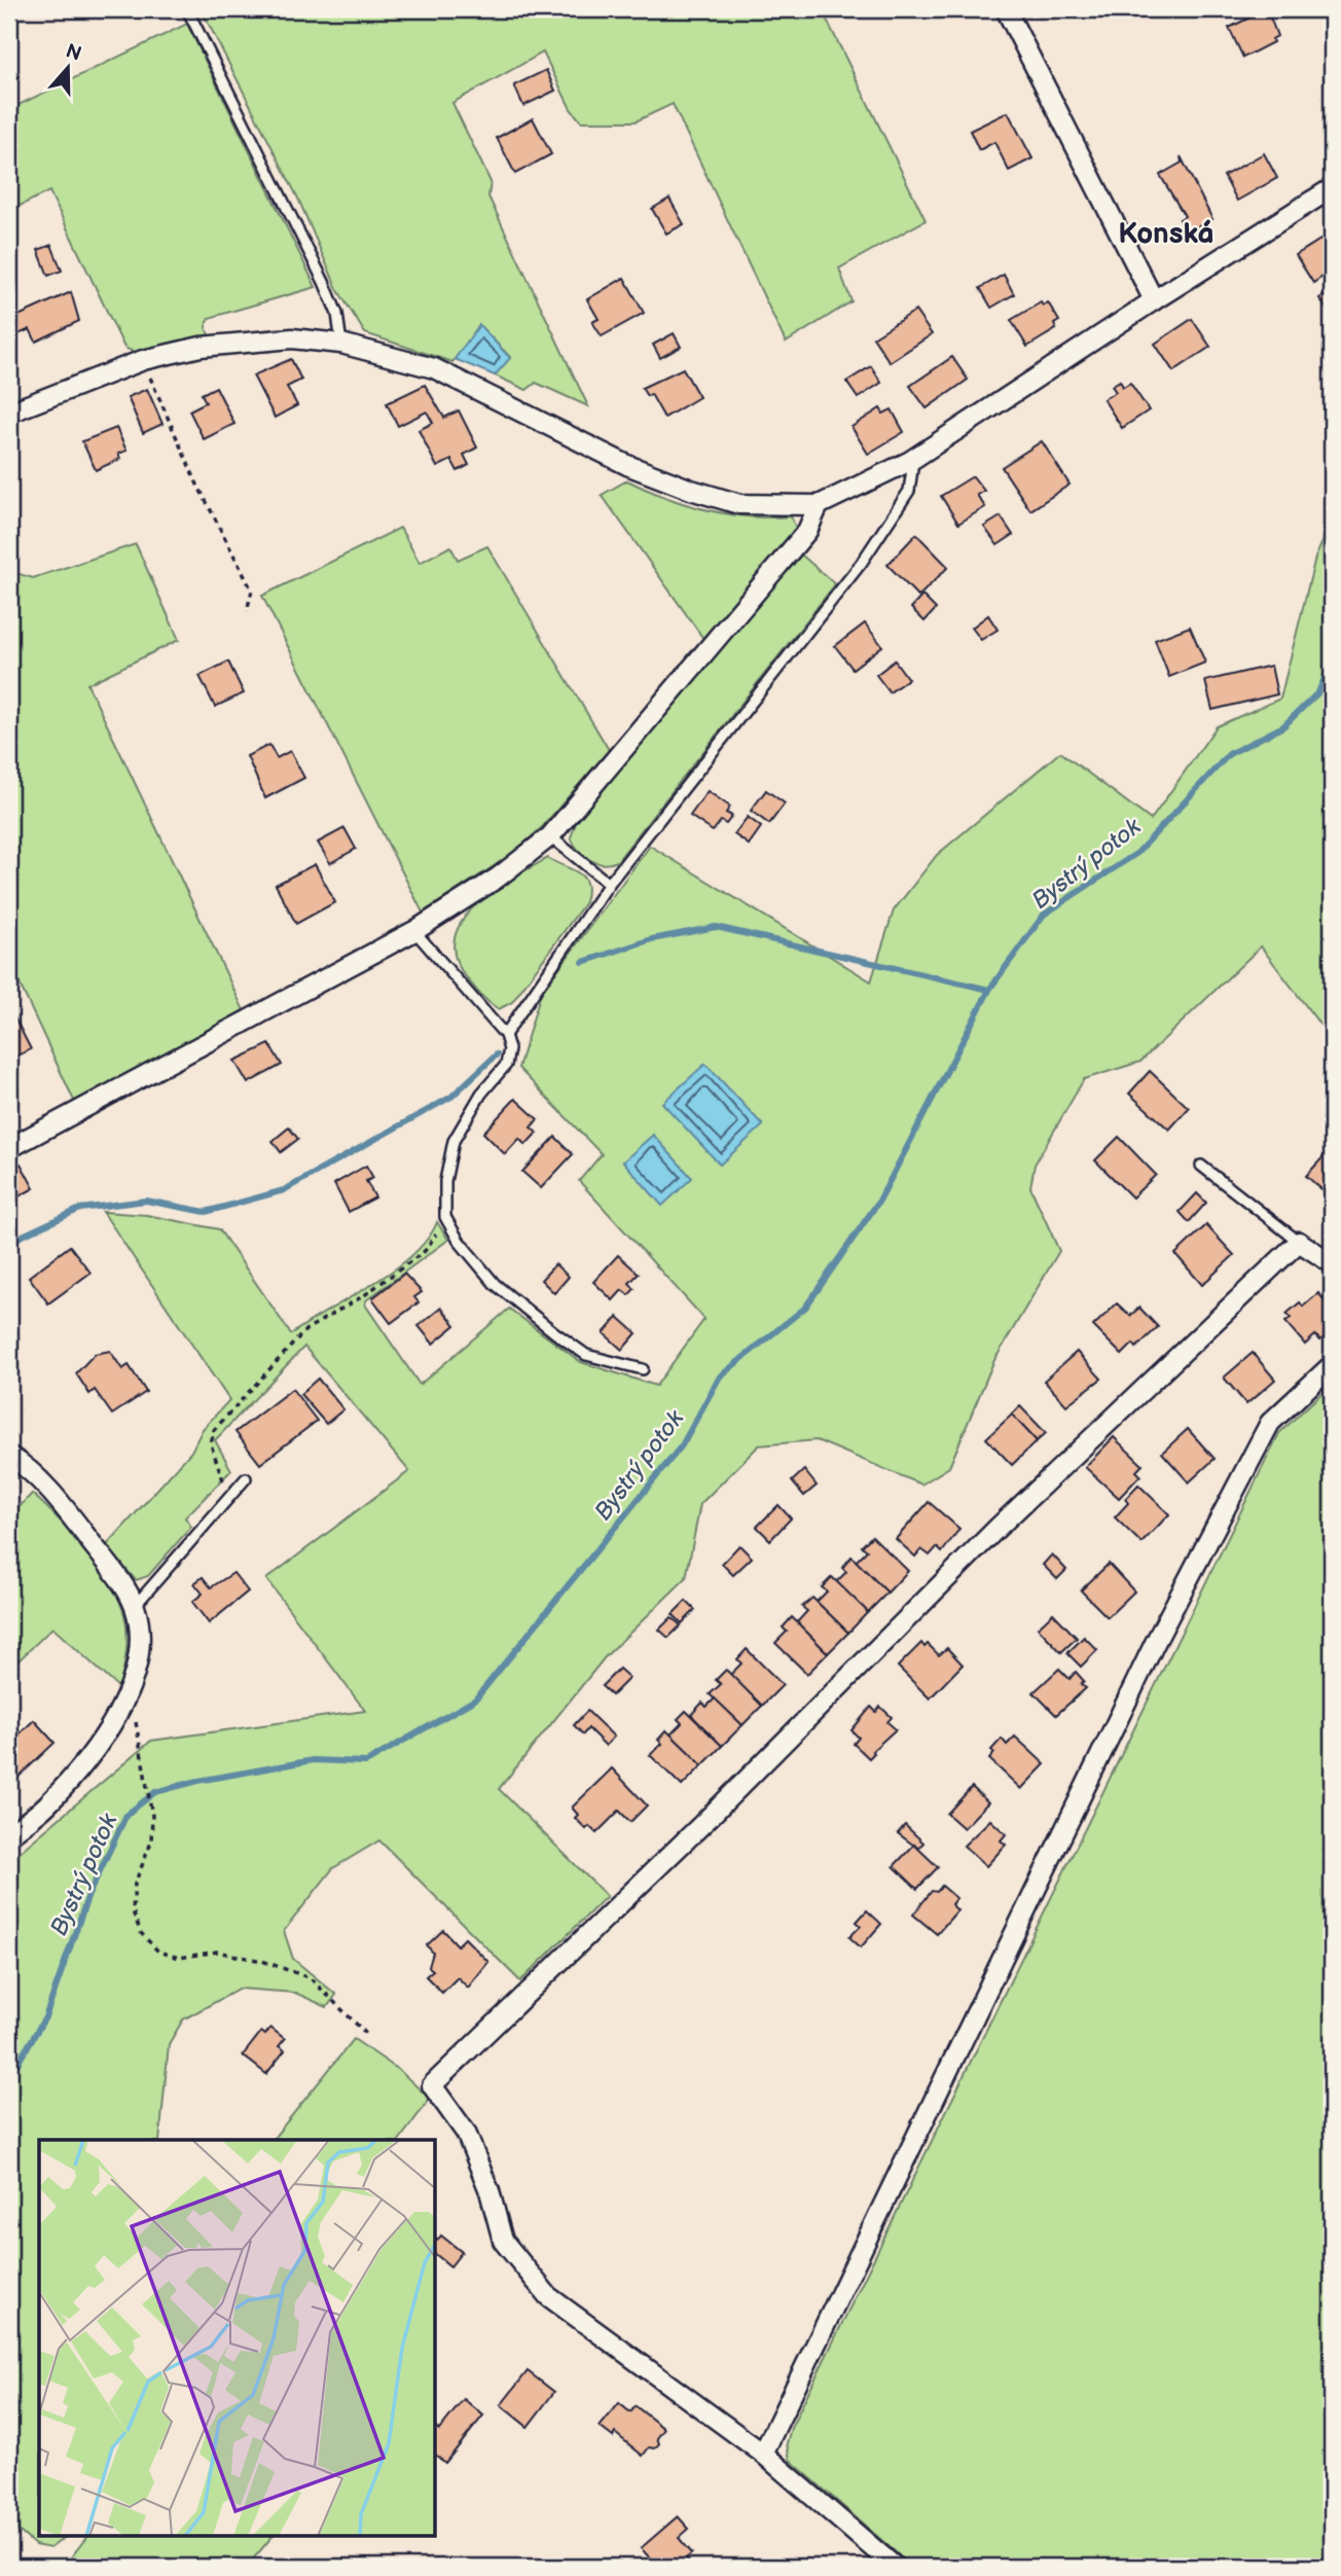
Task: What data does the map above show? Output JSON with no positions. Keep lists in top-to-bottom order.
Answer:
{
  "districts": ["Konská"],
  "water": ["Bystrý potok"],
  "north": "top"
}
